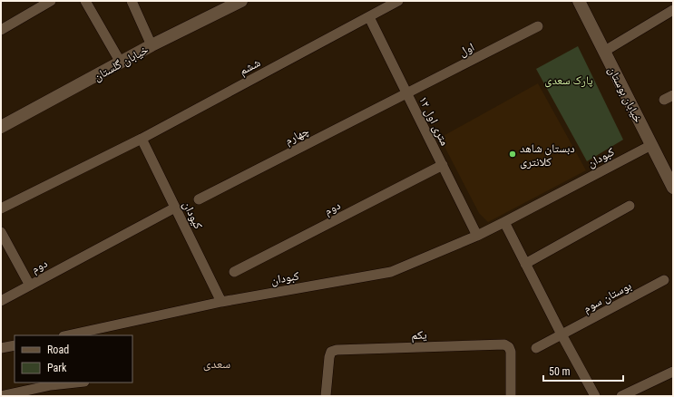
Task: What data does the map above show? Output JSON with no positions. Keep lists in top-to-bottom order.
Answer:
{
  "streets": {
    "street": [
      "اول",
      "خیابان گلستان",
      "ششم",
      "خیابان بوستان",
      "۱۲ متری اول",
      "چهارم",
      "کبودان",
      "دوم",
      "کیودان",
      "بوستان سوم",
      "یکم"
    ]
  },
  "crossings": [
    ["اول", "۱۲ متری اول"],
    ["اول", "چهارم"],
    ["ششم", "۱۲ متری اول"],
    ["ششم", "کیودان"],
    ["خیابان بوستان", "کبودان"],
    ["۱۲ متری اول", "چهارم"],
    ["۱۲ متری اول", "کبودان"],
    ["۱۲ متری اول", "دوم"],
    ["کبودان", "کیودان"],
    ["دوم", "کیودان"]
  ],
  "districts": ["سعدی"],
  "parks": ["پارک سعدی"],
  "places": ["دبستان شاهد کلانتری"],
  "legend": ["Road", "Park"],
  "scale_bar": "50 m"
}
